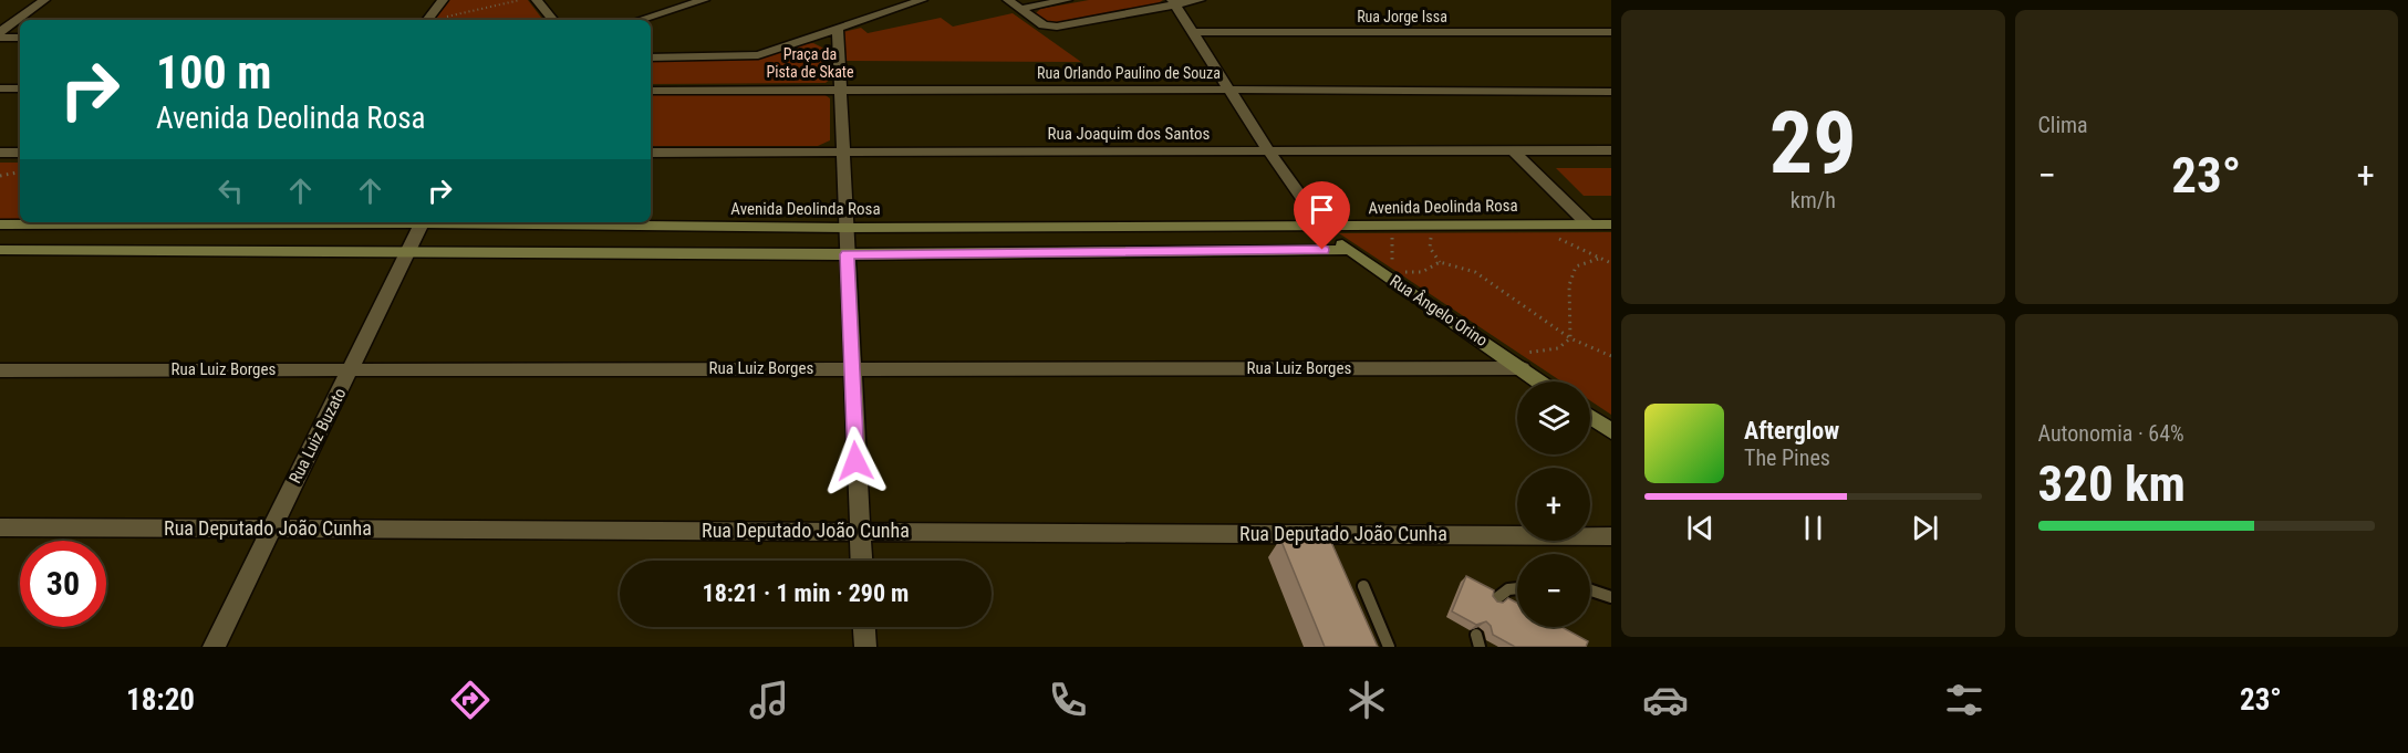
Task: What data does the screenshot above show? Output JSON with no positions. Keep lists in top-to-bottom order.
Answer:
{
  "streets": {
    "street": [
      "Rua Jorge Issa",
      "Rua Orlando Paulino de Souza",
      "Rua Joaquim dos Santos",
      "Avenida Deolinda Rosa",
      "Rua Ângelo Orino",
      "Rua Luiz Borges",
      "Rua Luiz Buzato",
      "Rua Deputado João Cunha"
    ]
  },
  "crossings": [
    ["Avenida Deolinda Rosa", "Rua Ângelo Orino"],
    ["Avenida Deolinda Rosa", "Rua Luiz Buzato"],
    ["Rua Ângelo Orino", "Rua Luiz Borges"],
    ["Rua Luiz Borges", "Rua Luiz Buzato"],
    ["Rua Luiz Buzato", "Rua Deputado João Cunha"]
  ],
  "parks": ["Praça da Pista de Skate"],
  "page": {
    "tile": [
      ["29", "km/h"],
      "Clima",
      ["Autonomia · 64%", "320 km"]
    ],
    "turn": ["100 m", "Avenida Deolinda Rosa"],
    "heat": ["−", "23°", "+"],
    "map_buttons": ["+", "−"],
    "song": ["Afterglow", "The Pines"],
    "limit": "30",
    "trip": "18:21 · 1 min · 290 m",
    "tabs": ["18:20", "23°"]
  }
}
